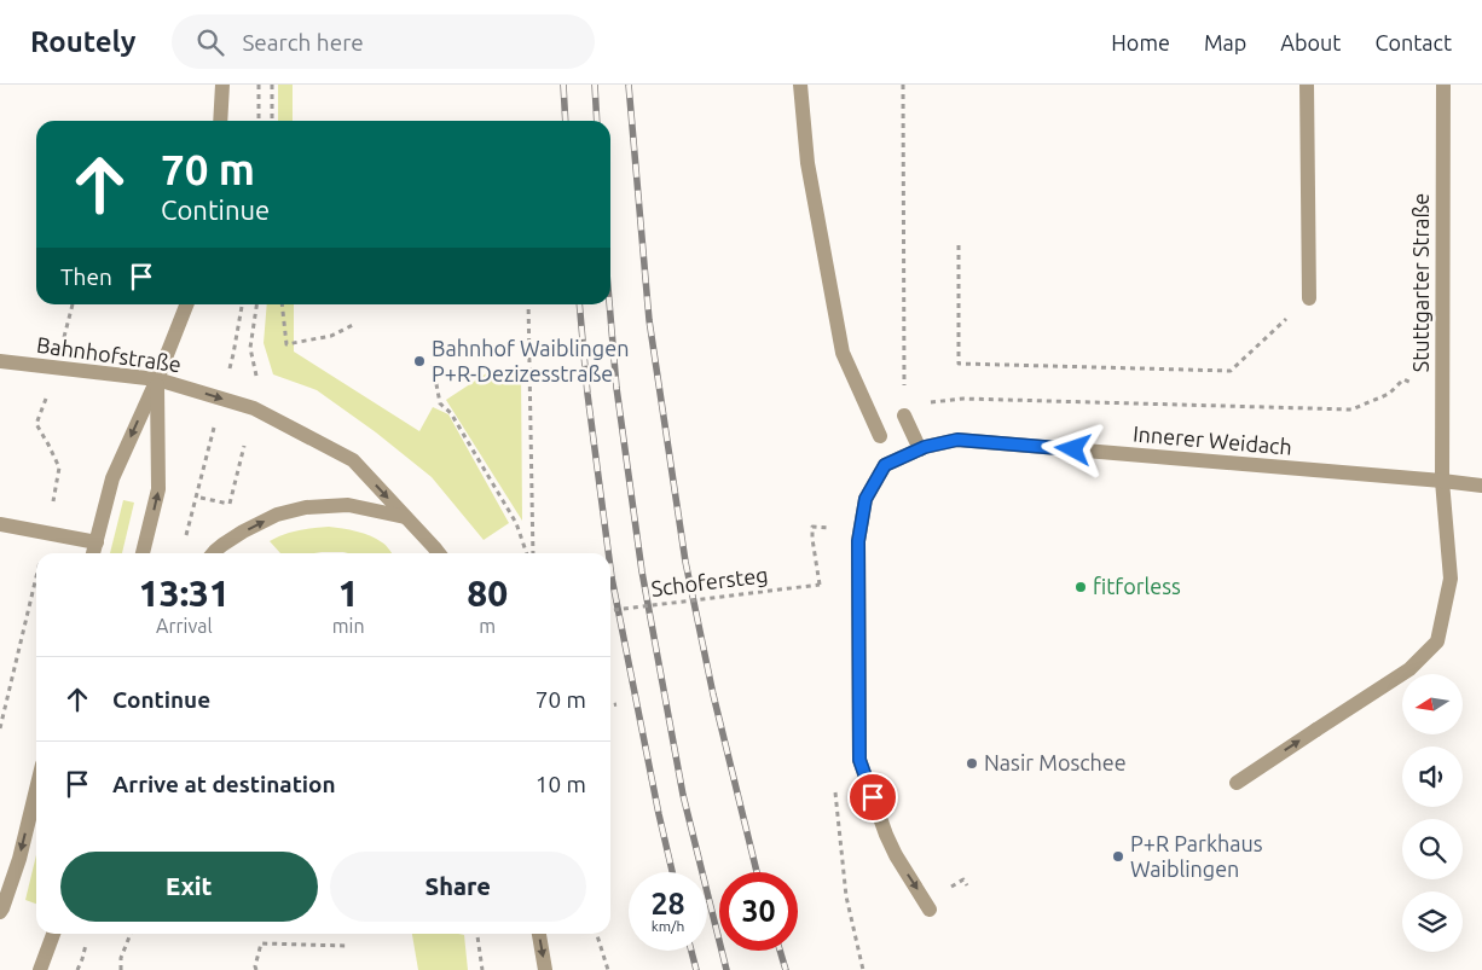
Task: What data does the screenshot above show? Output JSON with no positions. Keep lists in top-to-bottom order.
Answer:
{
  "streets": {
    "street": ["Stuttgarter Straße", "Bahnhofstraße", "Innerer Weidach"],
    "path": ["Schofersteg"]
  },
  "crossings": [
    ["Stuttgarter Straße", "Innerer Weidach"]
  ],
  "one_way": ["Bahnhofstraße", "Innerer Weidach"],
  "places": [
    "Bahnhof Waiblingen P+R-Dezizesstraße",
    "fitforless",
    "Nasir Moschee",
    "P+R Parkhaus Waiblingen"
  ],
  "north": "left",
  "page": {
    "header": "Routely",
    "search": "Search here",
    "nav": [
      "Home",
      "Map",
      "About",
      "Contact"
    ],
    "turn": ["70 m", "Continue"],
    "then": "Then",
    "eta": [
      "13:31",
      "Arrival",
      "1",
      "min",
      "80",
      "m"
    ],
    "list": [
      {
        "name": "Continue",
        "value": "70 m"
      },
      {
        "name": "Arrive at destination",
        "value": "10 m"
      }
    ],
    "buttons": ["Exit", "Share"],
    "speed": "28 km/h",
    "limit": "30"
  }
}
